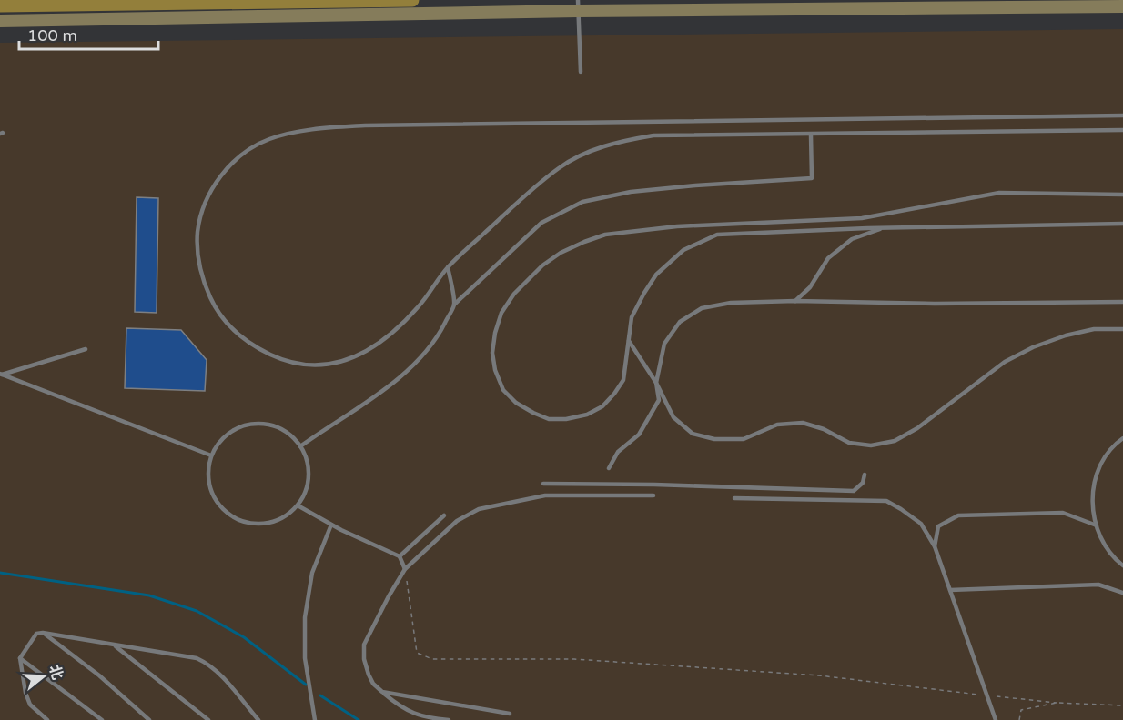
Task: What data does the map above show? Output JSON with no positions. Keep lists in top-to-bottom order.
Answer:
{
  "scale_bar": "100 m",
  "north": "right"
}
